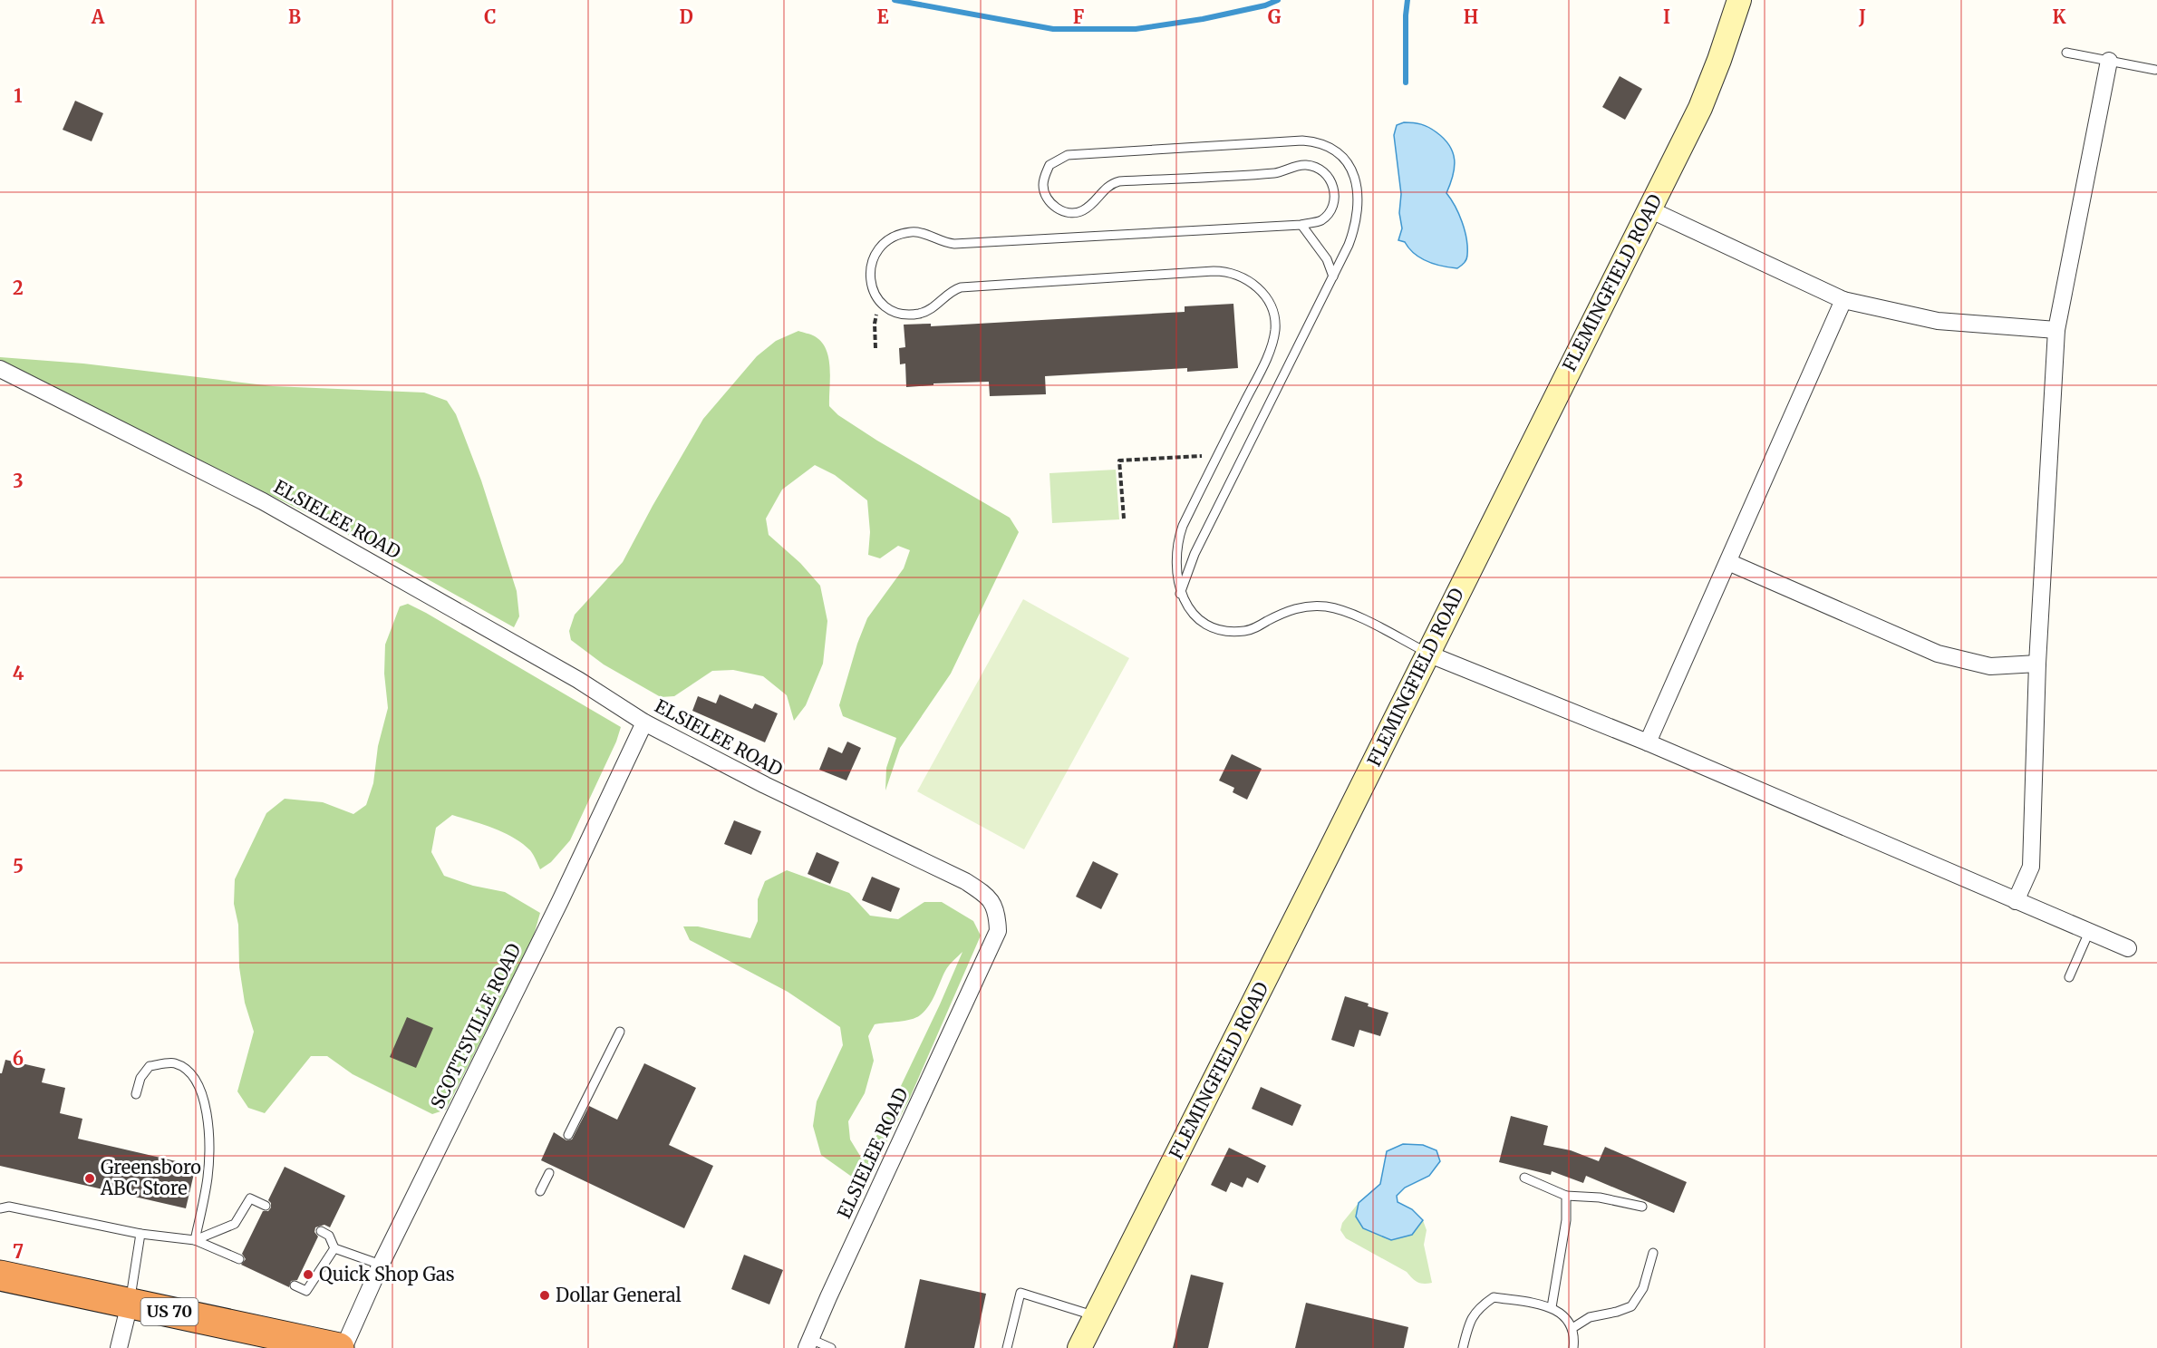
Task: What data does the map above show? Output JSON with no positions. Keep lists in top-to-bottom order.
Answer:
{
  "streets": {
    "highway": ["US 70"],
    "street": ["FLEMINGFIELD ROAD", "ELSIELEE ROAD", "SCOTTSVILLE ROAD"]
  },
  "crossings": [
    ["ELSIELEE ROAD", "SCOTTSVILLE ROAD"],
    ["SCOTTSVILLE ROAD", "US 70"]
  ],
  "places": ["Greensboro ABC Store", "Quick Shop Gas", "Dollar General"],
  "grid": {
    "columns": [
      "A",
      "B",
      "C",
      "D",
      "E",
      "F",
      "G",
      "H",
      "I",
      "J",
      "K"
    ],
    "rows": [
      "1",
      "2",
      "3",
      "4",
      "5",
      "6",
      "7"
    ]
  }
}
